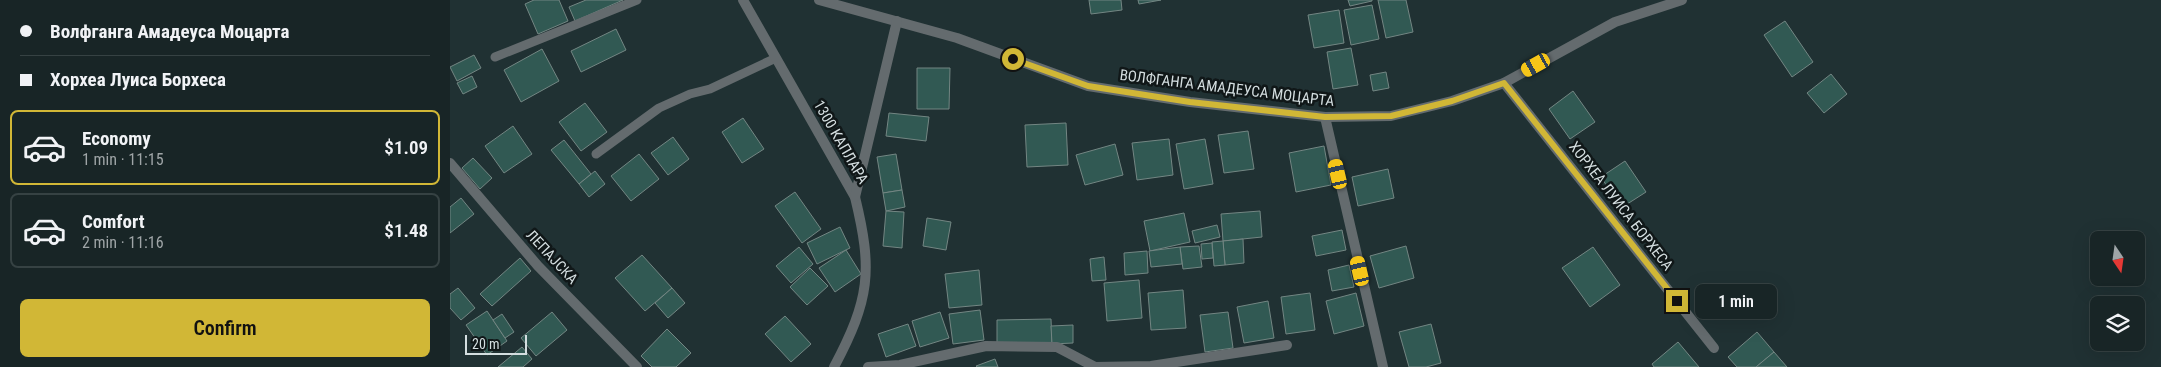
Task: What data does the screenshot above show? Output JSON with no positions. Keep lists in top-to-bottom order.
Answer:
{
  "streets": {
    "street": [
      "ВОЛФГАНГА АМАДЕУСА МОЦАРТА",
      "1300 КАПЛАРА",
      "ХОРХЕА ЛУИСА БОРХЕСА",
      "ЛЕПАЈСКА"
    ]
  },
  "crossings": [
    ["ВОЛФГАНГА АМАДЕУСА МОЦАРТА", "ХОРХЕА ЛУИСА БОРХЕСА"]
  ],
  "scale_bar": "20 m",
  "north": "bottom",
  "page": {
    "banner": ["Волфганга Амадеуса Моцарта", "Хорхеа Луиса Борхеса"],
    "list": [
      {
        "name": "Economy",
        "note": "1 min · 11:15",
        "value": "$1.09"
      },
      {
        "name": "Comfort",
        "note": "2 min · 11:16",
        "value": "$1.48"
      }
    ],
    "bubble": "1 min",
    "buttons": "Confirm",
    "scale": "20 m"
  }
}
